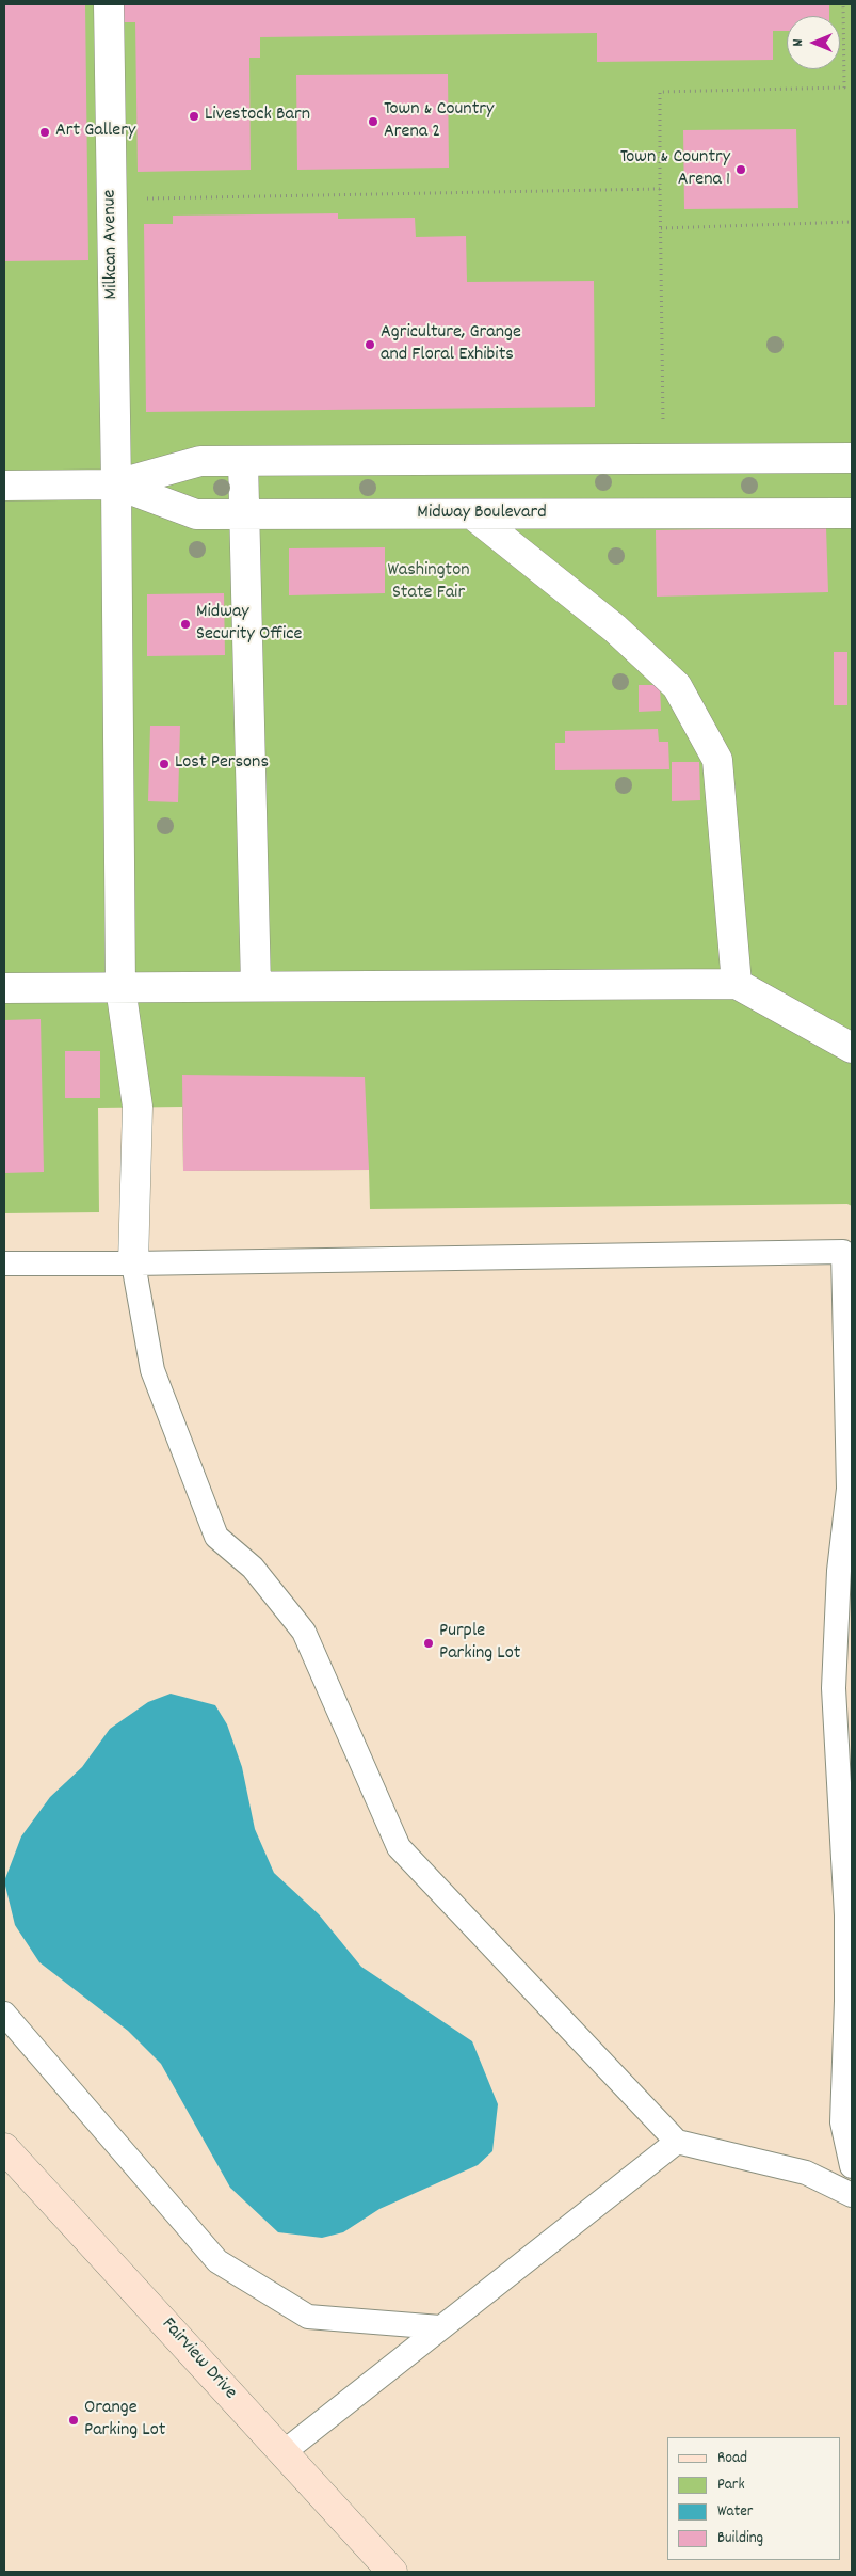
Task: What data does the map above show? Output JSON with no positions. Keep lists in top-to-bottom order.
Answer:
{
  "streets": {
    "main road": ["Fairview Drive"],
    "street": ["Milkcan Avenue", "Midway Boulevard"]
  },
  "crossings": [
    ["Milkcan Avenue", "Midway Boulevard"]
  ],
  "parks": ["Washington State Fair"],
  "places": [
    "Livestock Barn",
    "Town & Country Arena 2",
    "Art Gallery",
    "Town & Country Arena 1",
    "Agriculture, Grange and Floral Exhibits",
    "Midway Security Office",
    "Lost Persons",
    "Purple Parking Lot",
    "Orange Parking Lot"
  ],
  "legend": [
    "Road",
    "Park",
    "Water",
    "Building"
  ],
  "north": "left"
}
